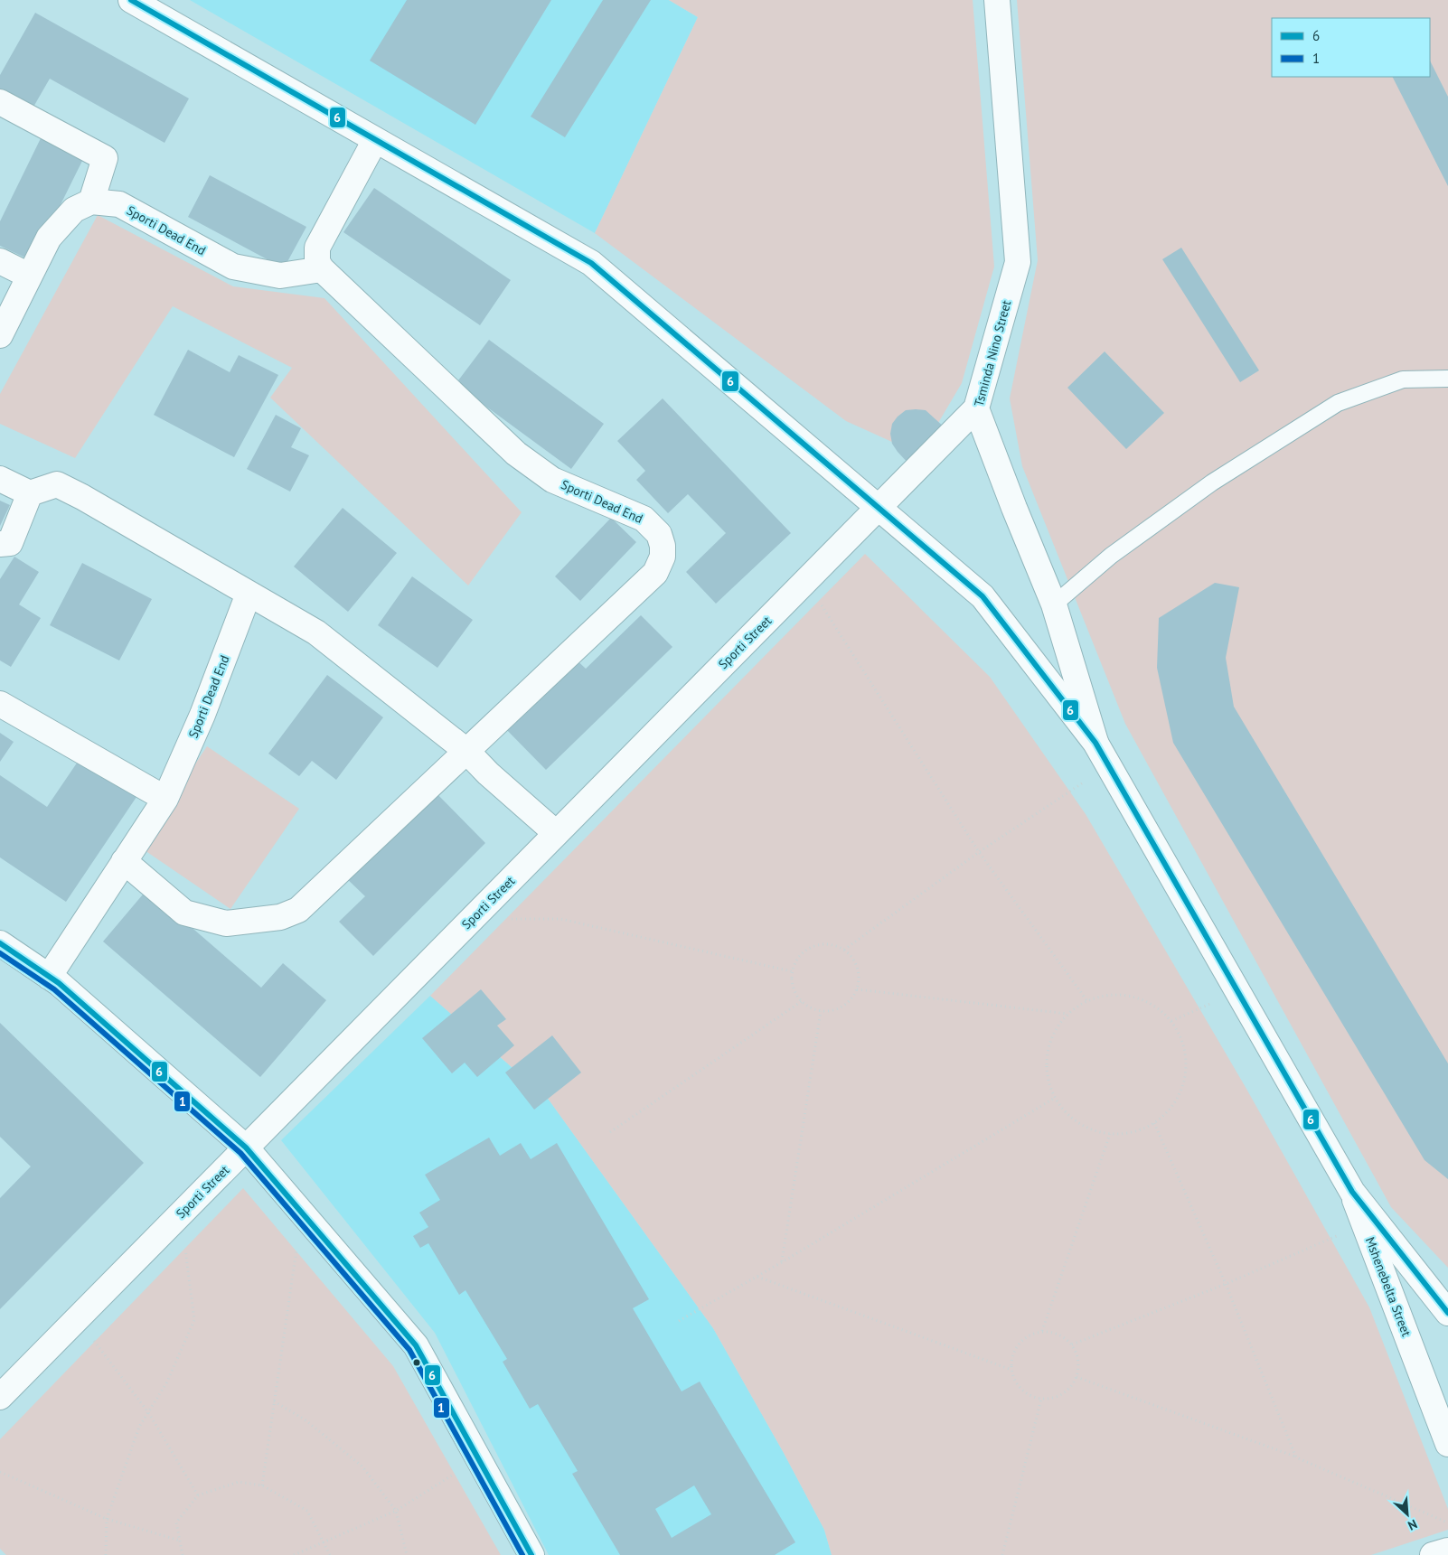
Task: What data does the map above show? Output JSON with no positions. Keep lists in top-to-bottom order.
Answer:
{
  "streets": {
    "street": [
      "Sporti Dead End",
      "Tsminda Nino Street",
      "Sporti Street",
      "Mshenebelta Street"
    ]
  },
  "crossings": [
    ["Tsminda Nino Street", "Sporti Street"],
    ["Tsminda Nino Street", "Mshenebelta Street"],
    ["Sporti Street", "Mshenebelta Street"]
  ],
  "lines": ["transit line 6", "transit line 1"],
  "legend": ["6", "1"],
  "north": "bottom right"
}
